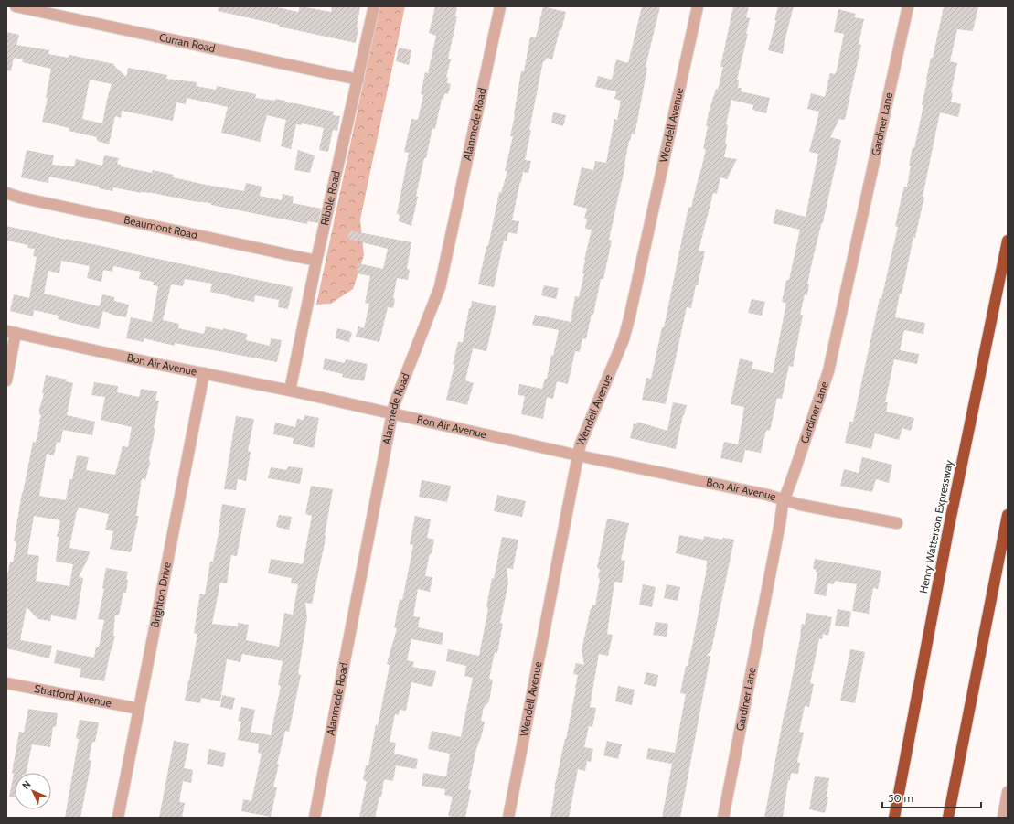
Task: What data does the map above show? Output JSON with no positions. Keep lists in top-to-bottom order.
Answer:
{
  "streets": {
    "highway": ["Henry Watterson Expressway"],
    "street": [
      "Curran Road",
      "Gardiner Lane",
      "Alanmede Road",
      "Wendell Avenue",
      "Ribble Road",
      "Beaumont Road",
      "Bon Air Avenue",
      "Brighton Drive",
      "Stratford Avenue"
    ]
  },
  "crossings": [
    ["Curran Road", "Ribble Road"],
    ["Gardiner Lane", "Bon Air Avenue"],
    ["Alanmede Road", "Bon Air Avenue"],
    ["Wendell Avenue", "Bon Air Avenue"],
    ["Ribble Road", "Beaumont Road"],
    ["Ribble Road", "Bon Air Avenue"],
    ["Bon Air Avenue", "Brighton Drive"],
    ["Brighton Drive", "Stratford Avenue"]
  ],
  "scale_bar": "50 m",
  "north": "top left"
}
